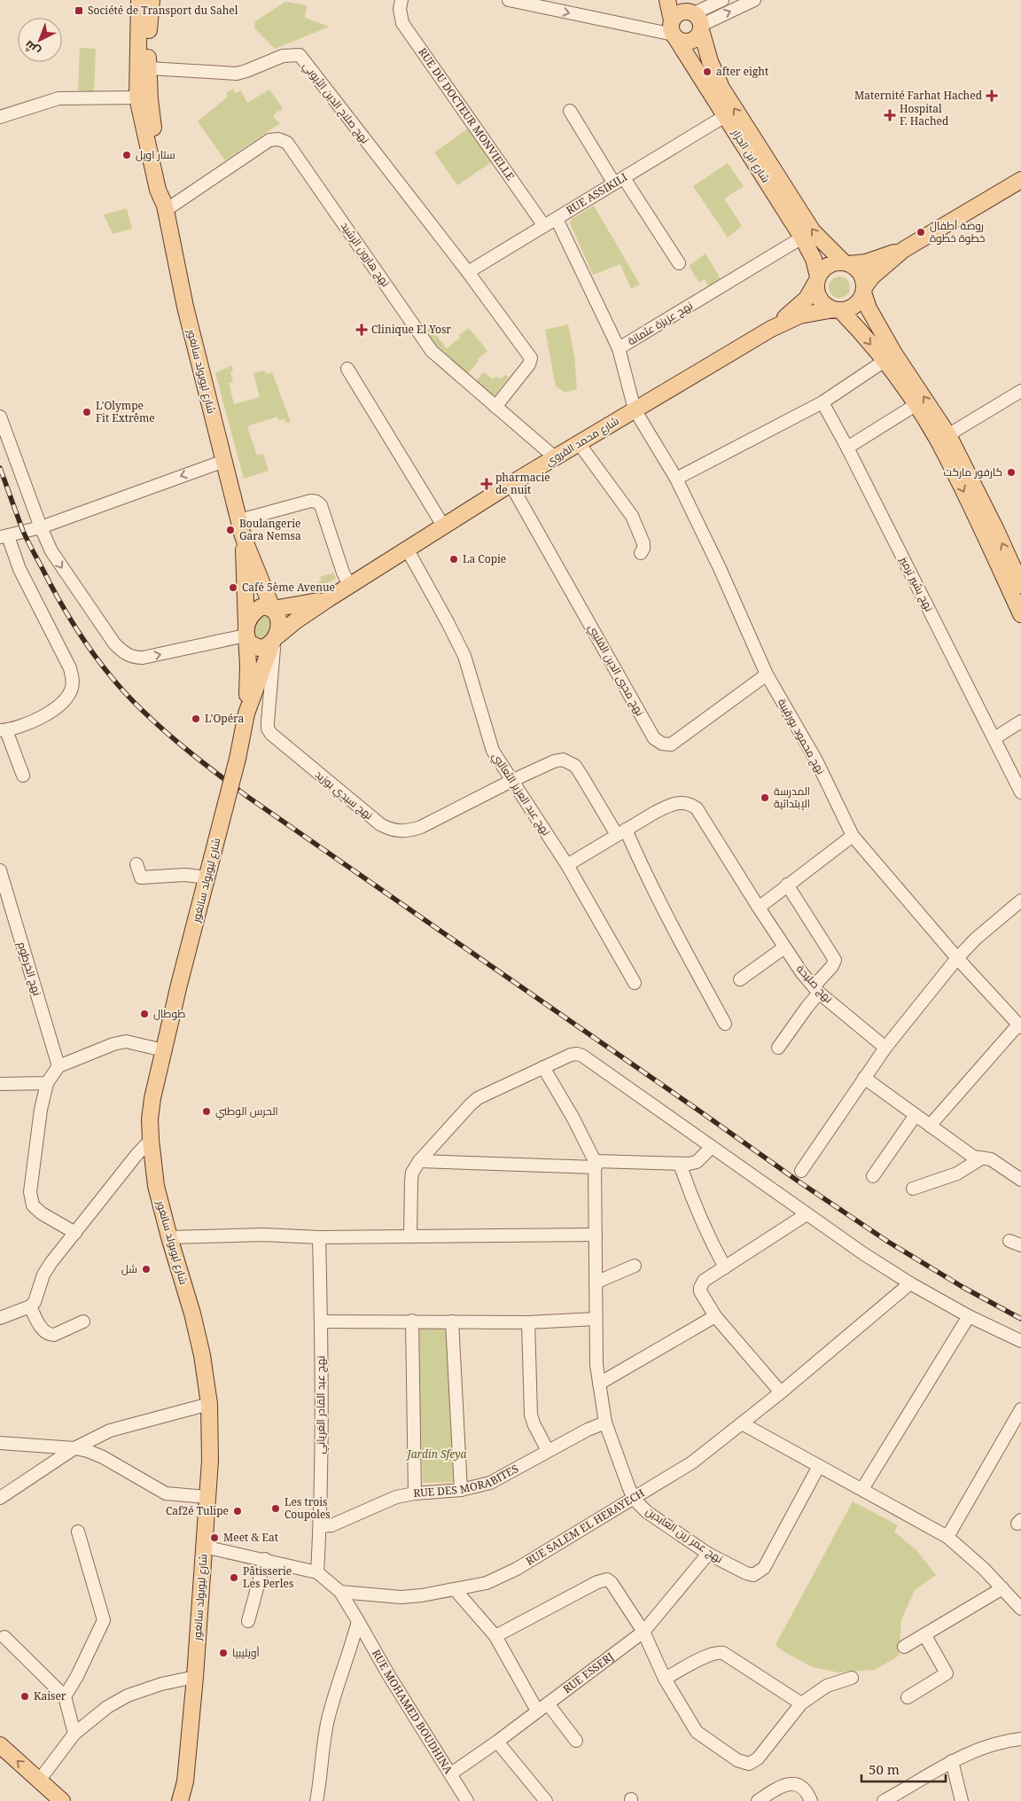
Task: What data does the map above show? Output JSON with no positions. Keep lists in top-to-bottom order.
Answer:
{
  "streets": {
    "main road": ["شارع ابن الجزار", "شارع ليوبولد سانغور", "شارع محمد القروي"],
    "street": [
      "نهج صلاح الدين الأيوبي",
      "RUE DU DOCTEUR MONVIELLE",
      "RUE ASSIKILI",
      "نهج هارون الرشيد",
      "نهج عزيزة عثمانة",
      "نهج بشير ترميز",
      "نهج محيي الدين القليبي",
      "نهج محمود بورقيبة",
      "نهج عبد العزيز الثعالبي",
      "نهج سيدي بوزيد",
      "نهج الخرطوم",
      "نهج صليحة",
      "نهج عبد القادر الغرياني",
      "RUE DES MORABITES",
      "RUE SALEM EL HERAYECH",
      "نهج عمر زين العابدين",
      "RUE ESSERJ",
      "RUE MOHAMED BOUDHINA"
    ]
  },
  "crossings": [
    ["نهج صلاح الدين الأيوبي", "RUE ASSIKILI"],
    ["نهج صلاح الدين الأيوبي", "شارع ليوبولد سانغور"],
    ["RUE DU DOCTEUR MONVIELLE", "RUE ASSIKILI"],
    ["شارع ابن الجزار", "RUE ASSIKILI"],
    ["شارع ابن الجزار", "نهج عزيزة عثمانة"],
    ["شارع ابن الجزار", "شارع محمد القروي"],
    ["RUE ASSIKILI", "نهج عزيزة عثمانة"],
    ["نهج هارون الرشيد", "شارع ليوبولد سانغور"],
    ["نهج هارون الرشيد", "شارع محمد القروي"],
    ["نهج عزيزة عثمانة", "نهج محمود بورقيبة"],
    ["شارع ليوبولد سانغور", "شارع محمد القروي"],
    ["شارع ليوبولد سانغور", "نهج سيدي بوزيد"],
    ["شارع محمد القروي", "نهج محيي الدين القليبي"],
    ["شارع محمد القروي", "نهج محمود بورقيبة"],
    ["شارع محمد القروي", "نهج عبد العزيز الثعالبي"],
    ["شارع محمد القروي", "نهج سيدي بوزيد"],
    ["نهج محيي الدين القليبي", "نهج محمود بورقيبة"],
    ["نهج عبد العزيز الثعالبي", "نهج سيدي بوزيد"],
    ["نهج عبد القادر الغرياني", "RUE DES MORABITES"],
    ["RUE DES MORABITES", "نهج عمر زين العابدين"],
    ["RUE SALEM EL HERAYECH", "نهج عمر زين العابدين"],
    ["RUE SALEM EL HERAYECH", "RUE MOHAMED BOUDHINA"],
    ["نهج عمر زين العابدين", "RUE ESSERJ"],
    ["RUE ESSERJ", "RUE MOHAMED BOUDHINA"]
  ],
  "parks": ["Jardin Sfeya"],
  "places": {
    "transit": ["Société de Transport du Sahel"],
    "other": [
      "after eight",
      "ستار اويل",
      "روضة أطفال خطوة خطوة",
      "L'Olympe Fit Extrême",
      "كارفور ماركت",
      "Boulangerie Gara Nemsa",
      "La Copie",
      "Café 5ème Avenue",
      "L'Opéra",
      "المدرسة الإبتدائية",
      "طوطال",
      "الحرس الوطني",
      "شل",
      "Les trois Coupoles",
      "Caf2é Tulipe",
      "Meet & Eat",
      "Pâtisserie Les Perles",
      "أويليبيا",
      "Kaiser"
    ],
    "health": [
      "Maternité Farhat Hached",
      "Hospital F. Hached",
      "Clinique El Yosr",
      "pharmacie de nuit"
    ]
  },
  "scale_bar": "50 m",
  "north": "bottom left"
}
